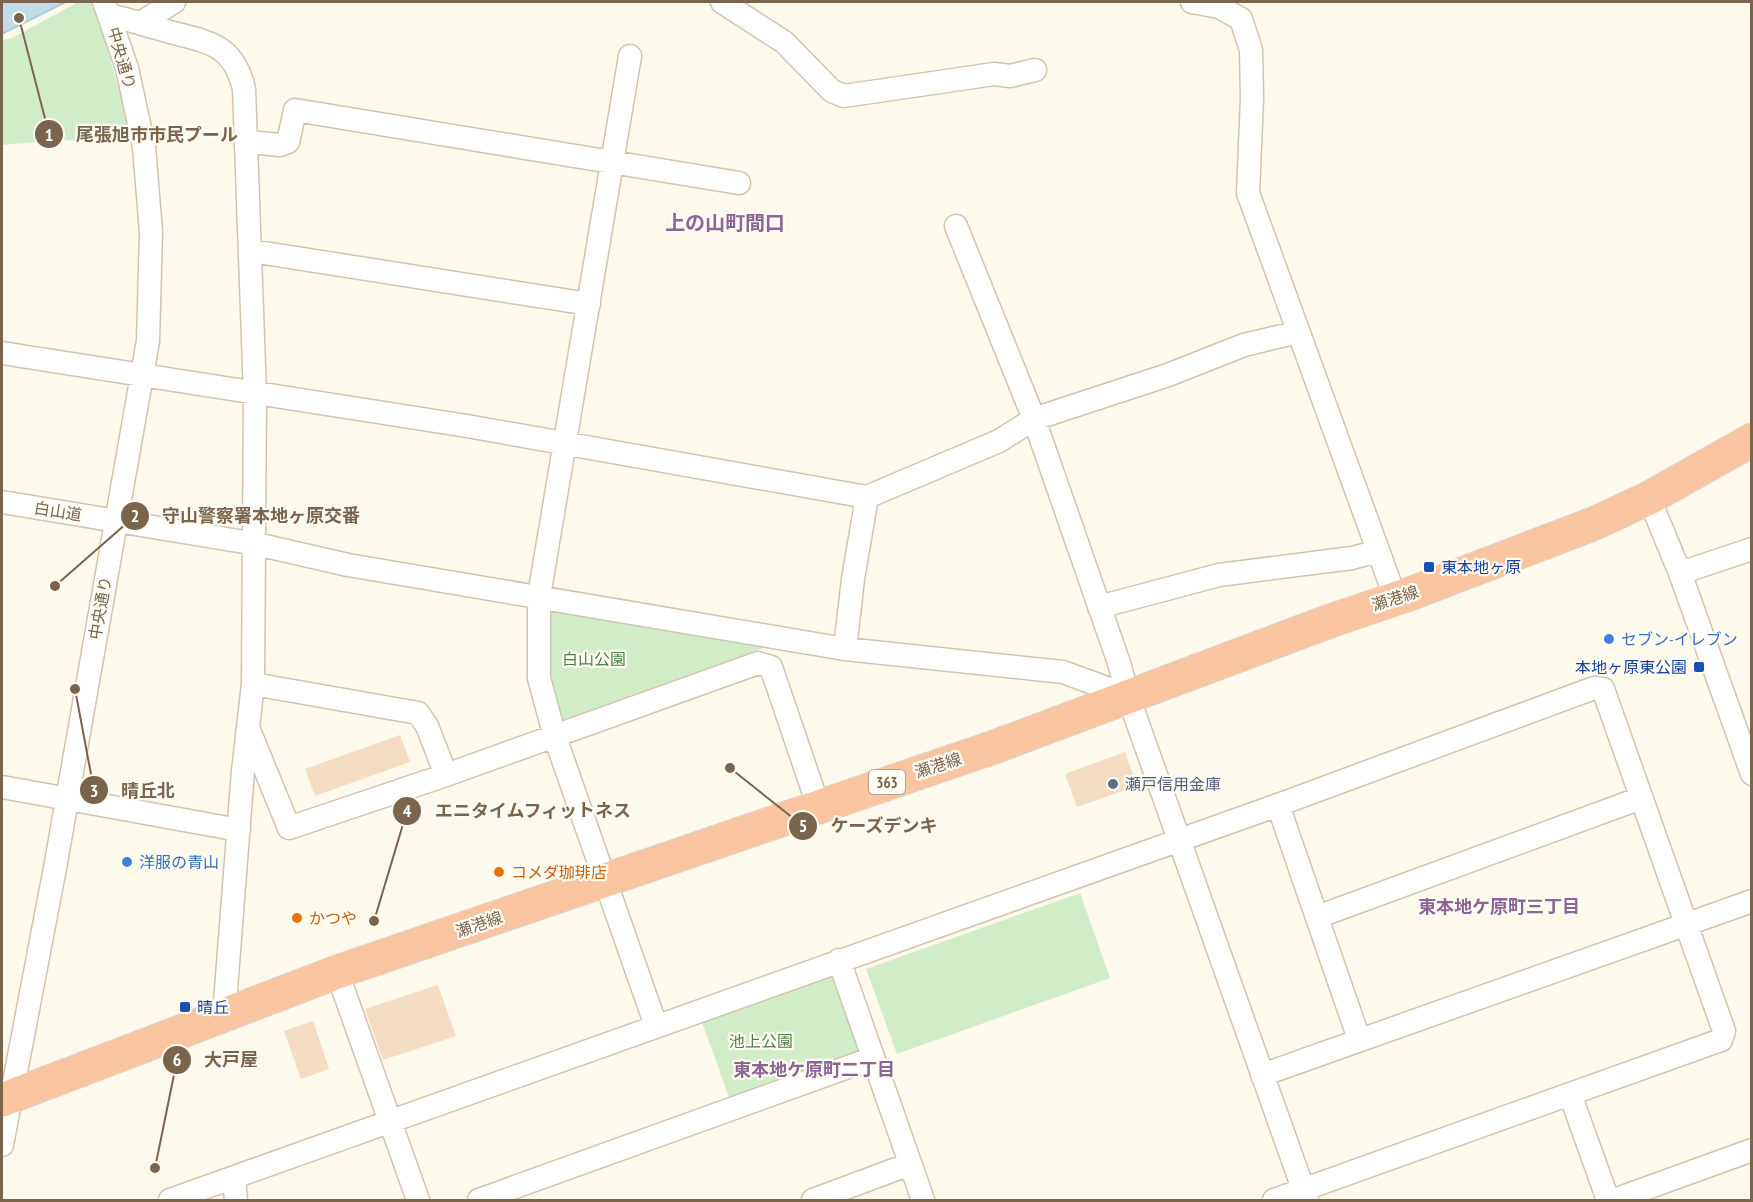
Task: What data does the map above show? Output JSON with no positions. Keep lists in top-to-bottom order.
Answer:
{
  "streets": {
    "highway": ["瀬港線", "363"],
    "street": ["中央通り", "白山道"]
  },
  "crossings": [
    ["中央通り", "白山道"],
    ["中央通り", "瀬港線"],
    ["白山道", "瀬港線"]
  ],
  "districts": ["上の山町間口", "東本地ケ原町三丁目", "東本地ケ原町二丁目"],
  "parks": ["白山公園", "池上公園"],
  "places": {
    "other": [
      "尾張旭市市民プール",
      "守山警察署本地ヶ原交番",
      "セブン-イレブン",
      "晴丘北",
      "ケーズデンキ",
      "瀬戸信用金庫",
      "洋服の青山",
      "コメダ珈琲店",
      "かつや",
      "エニタイムフィットネス",
      "大戸屋"
    ],
    "transit": ["東本地ヶ原", "本地ヶ原東公園", "晴丘"]
  }
}
